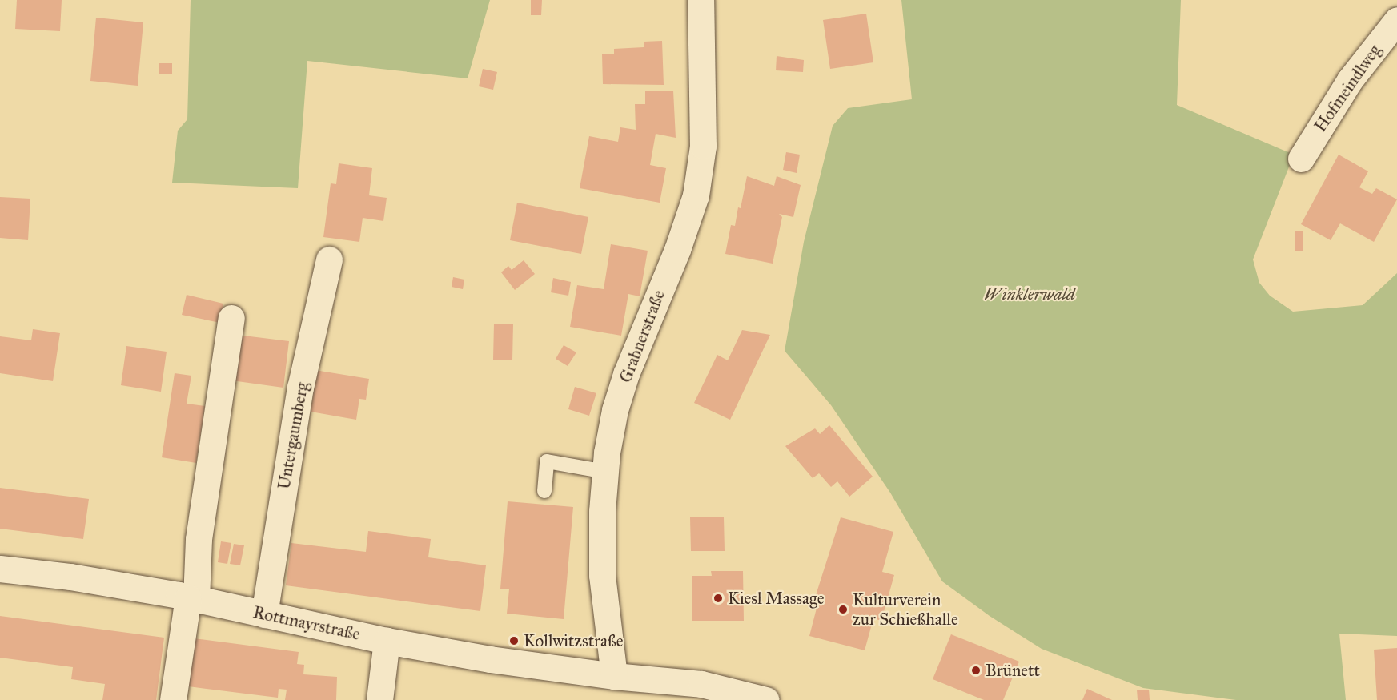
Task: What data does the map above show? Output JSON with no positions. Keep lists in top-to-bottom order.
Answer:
{
  "streets": {
    "street": [
      "Hofmeindlweg",
      "Grabnerstraße",
      "Untergaumberg",
      "Rottmayrstraße"
    ]
  },
  "crossings": [
    ["Grabnerstraße", "Rottmayrstraße"],
    ["Untergaumberg", "Rottmayrstraße"]
  ],
  "parks": ["Winklerwald"],
  "places": [
    "Kiesl Massage",
    "Kulturverein zur Schießhalle",
    "Kollwitzstraße",
    "Brünett"
  ]
}
